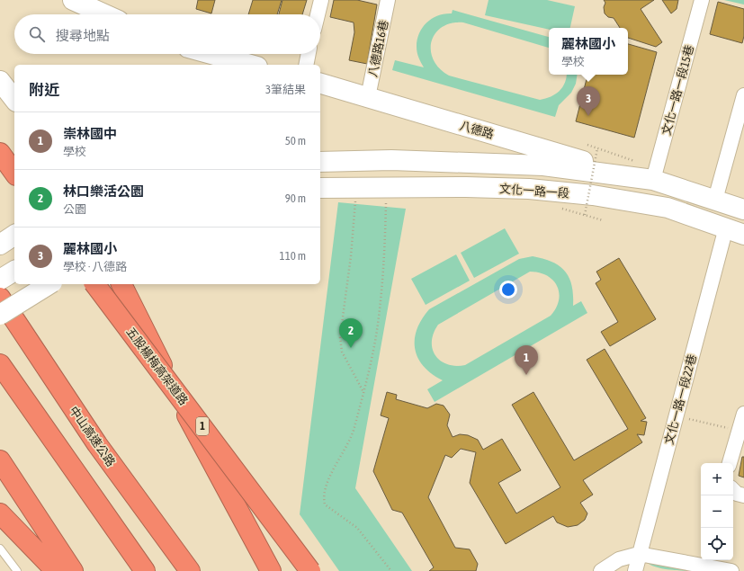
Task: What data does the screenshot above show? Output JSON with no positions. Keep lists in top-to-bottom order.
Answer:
{
  "streets": {
    "highway": ["五股楊梅高架道路", "1", "中山高速公路"],
    "main road": ["八德路", "文化一路一段"],
    "street": ["八德路16巷", "文化一路一段15巷", "文化一路一段22巷"]
  },
  "crossings": [
    ["八德路16巷", "八德路"],
    ["文化一路一段15巷", "八德路"],
    ["文化一路一段15巷", "文化一路一段"],
    ["八德路", "文化一路一段"],
    ["文化一路一段", "文化一路一段22巷"]
  ],
  "page": {
    "search": "搜尋地點",
    "popup": ["麗林國小", "學校"],
    "heading": ["附近", "3筆結果"],
    "pins": ["3", "2", "1"],
    "list": [
      {
        "mark": "1",
        "name": "崇林國中",
        "note": "學校",
        "value": "50 m"
      },
      {
        "mark": "2",
        "name": "林口樂活公園",
        "note": "公園",
        "value": "90 m"
      },
      {
        "mark": "3",
        "name": "麗林國小",
        "note": "學校 · 八德路",
        "value": "110 m"
      }
    ],
    "map_buttons": ["+", "−"]
  }
}
